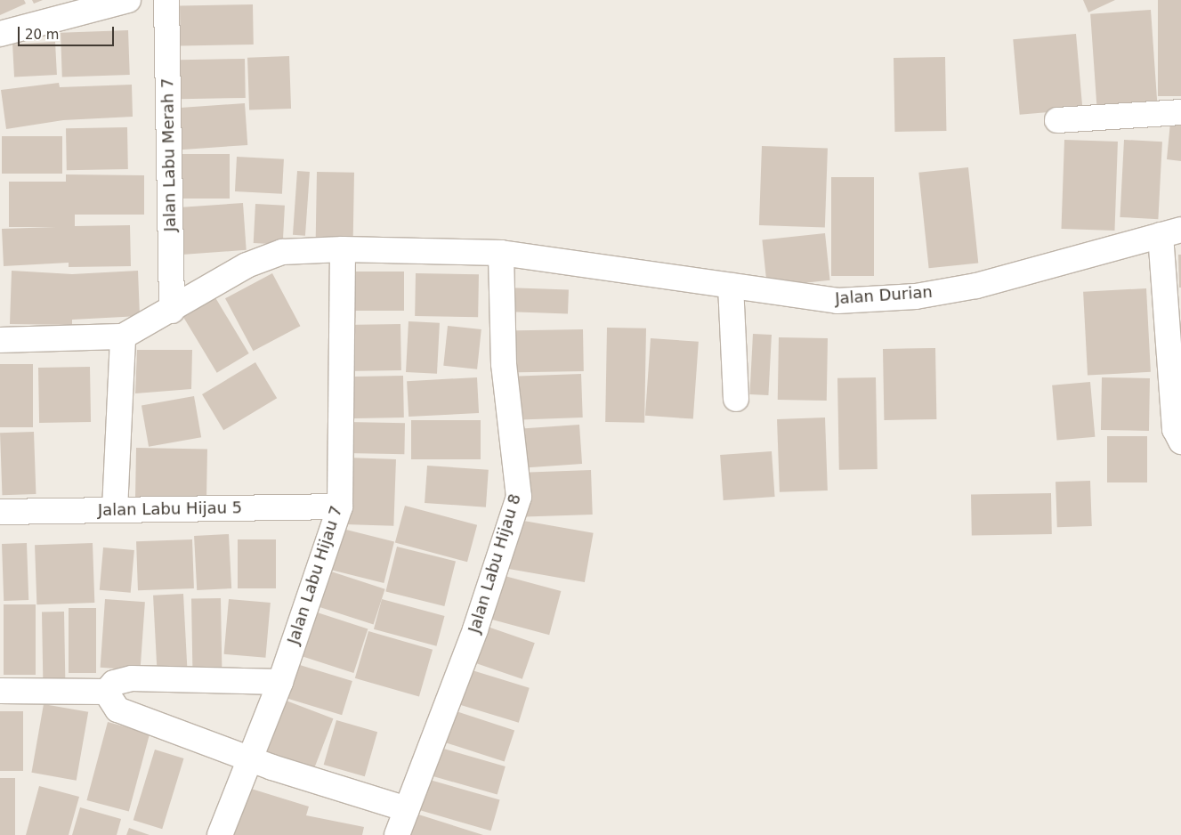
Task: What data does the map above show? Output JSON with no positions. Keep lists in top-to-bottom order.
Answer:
{
  "streets": {
    "street": [
      "Jalan Labu Merah 7",
      "Jalan Durian",
      "Jalan Labu Hijau 5",
      "Jalan Labu Hijau 8",
      "Jalan Labu Hijau 7"
    ]
  },
  "crossings": [
    ["Jalan Labu Merah 7", "Jalan Durian"],
    ["Jalan Durian", "Jalan Labu Hijau 8"],
    ["Jalan Durian", "Jalan Labu Hijau 7"],
    ["Jalan Labu Hijau 5", "Jalan Labu Hijau 7"]
  ],
  "scale_bar": "20 m"
}
